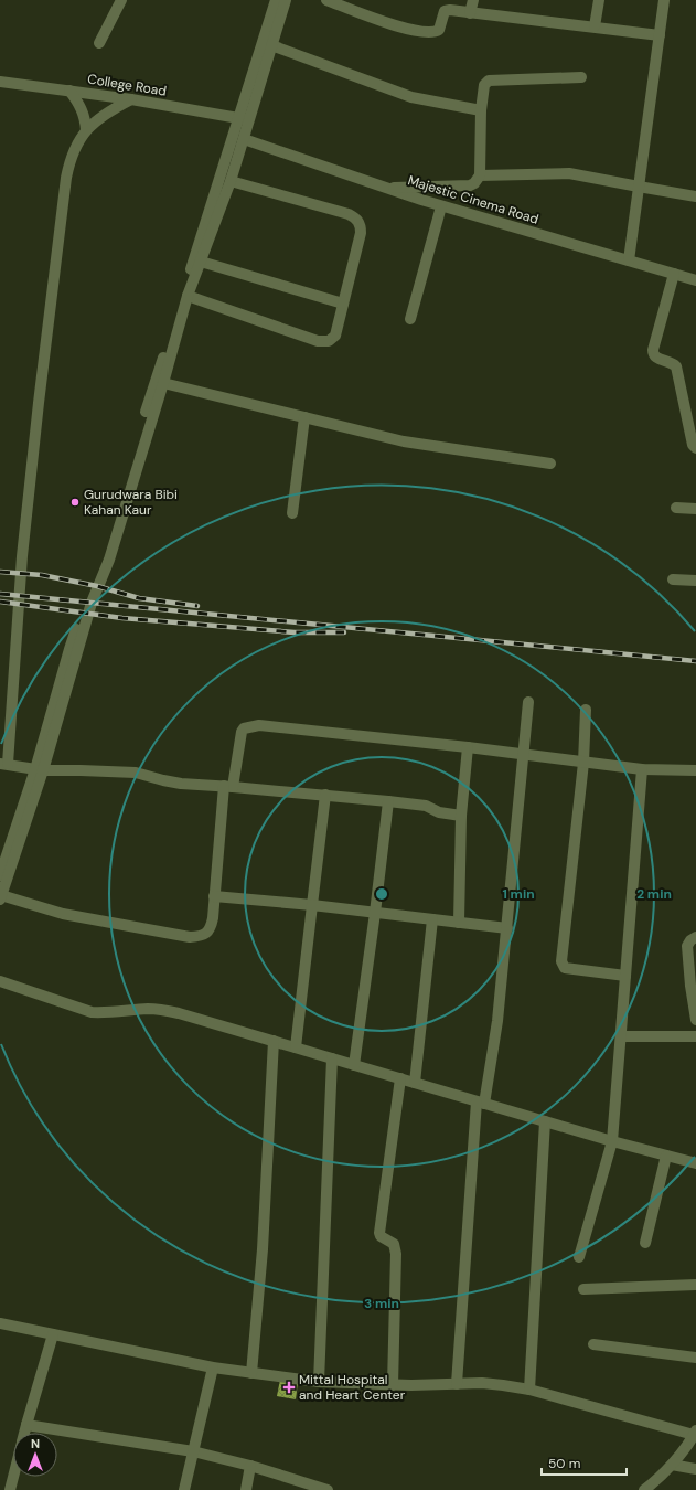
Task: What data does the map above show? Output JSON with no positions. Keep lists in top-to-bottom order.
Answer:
{
  "streets": {
    "street": ["College Road", "Majestic Cinema Road"]
  },
  "places": {
    "other": ["Gurudwara Bibi Kahan Kaur"],
    "health": ["Mittal Hospital and Heart Center"]
  },
  "scale_bar": "50 m",
  "north": "top",
  "rings": ["1 min", "2 min", "3 min"]
}
